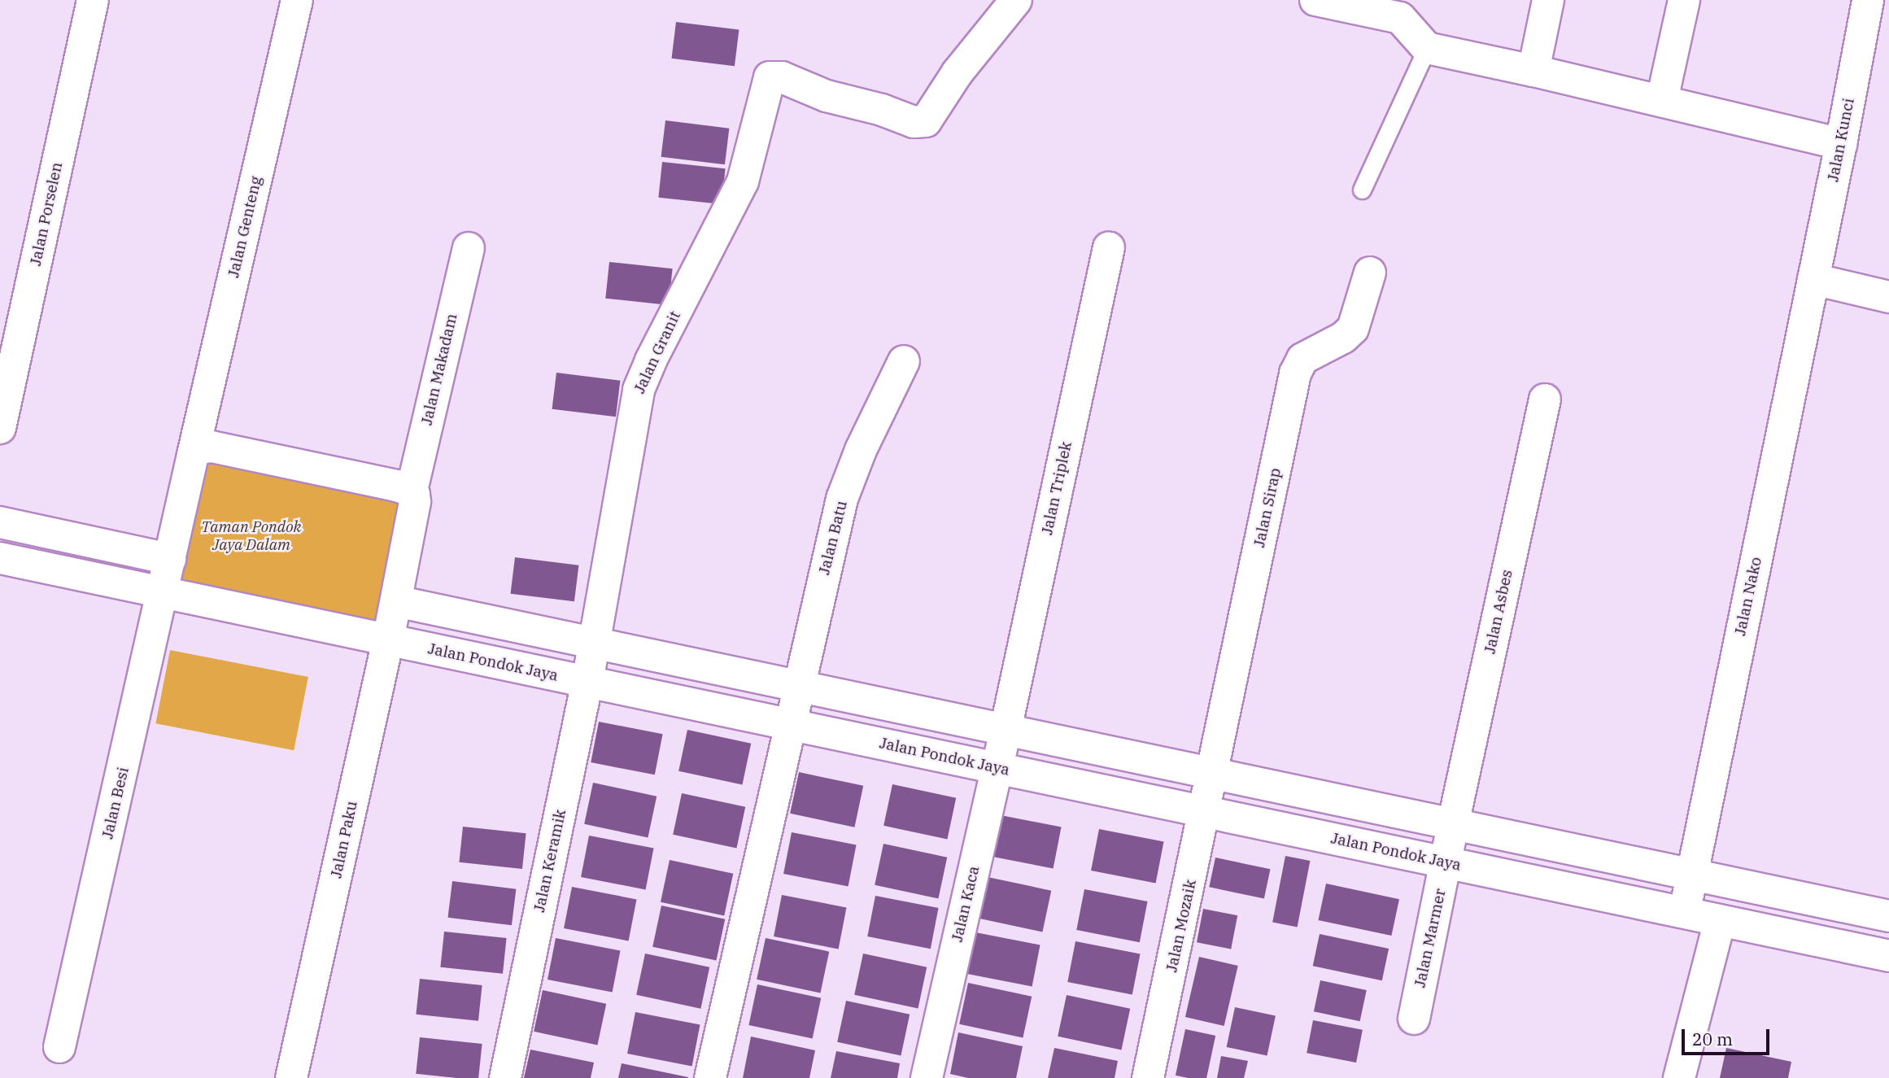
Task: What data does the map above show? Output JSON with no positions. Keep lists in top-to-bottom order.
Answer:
{
  "streets": {
    "street": [
      "Jalan Kunci",
      "Jalan Porselen",
      "Jalan Genteng",
      "Jalan Granit",
      "Jalan Makadam",
      "Jalan Triplek",
      "Jalan Sirap",
      "Jalan Batu",
      "Jalan Nako",
      "Jalan Asbes",
      "Jalan Pondok Jaya",
      "Jalan Besi",
      "Jalan Paku",
      "Jalan Keramik",
      "Jalan Kaca",
      "Jalan Mozaik",
      "Jalan Marmer"
    ]
  },
  "crossings": [
    ["Jalan Kunci", "Jalan Nako"],
    ["Jalan Genteng", "Jalan Besi"],
    ["Jalan Granit", "Jalan Keramik"],
    ["Jalan Makadam", "Jalan Paku"],
    ["Jalan Triplek", "Jalan Kaca"],
    ["Jalan Sirap", "Jalan Mozaik"],
    ["Jalan Batu", "Jalan Pondok Jaya"],
    ["Jalan Nako", "Jalan Pondok Jaya"],
    ["Jalan Asbes", "Jalan Marmer"],
    ["Jalan Pondok Jaya", "Jalan Besi"],
    ["Jalan Pondok Jaya", "Jalan Paku"],
    ["Jalan Pondok Jaya", "Jalan Keramik"],
    ["Jalan Pondok Jaya", "Jalan Kaca"],
    ["Jalan Pondok Jaya", "Jalan Mozaik"],
    ["Jalan Pondok Jaya", "Jalan Marmer"]
  ],
  "parks": ["Taman Pondok Jaya Dalam"],
  "scale_bar": "20 m"
}
